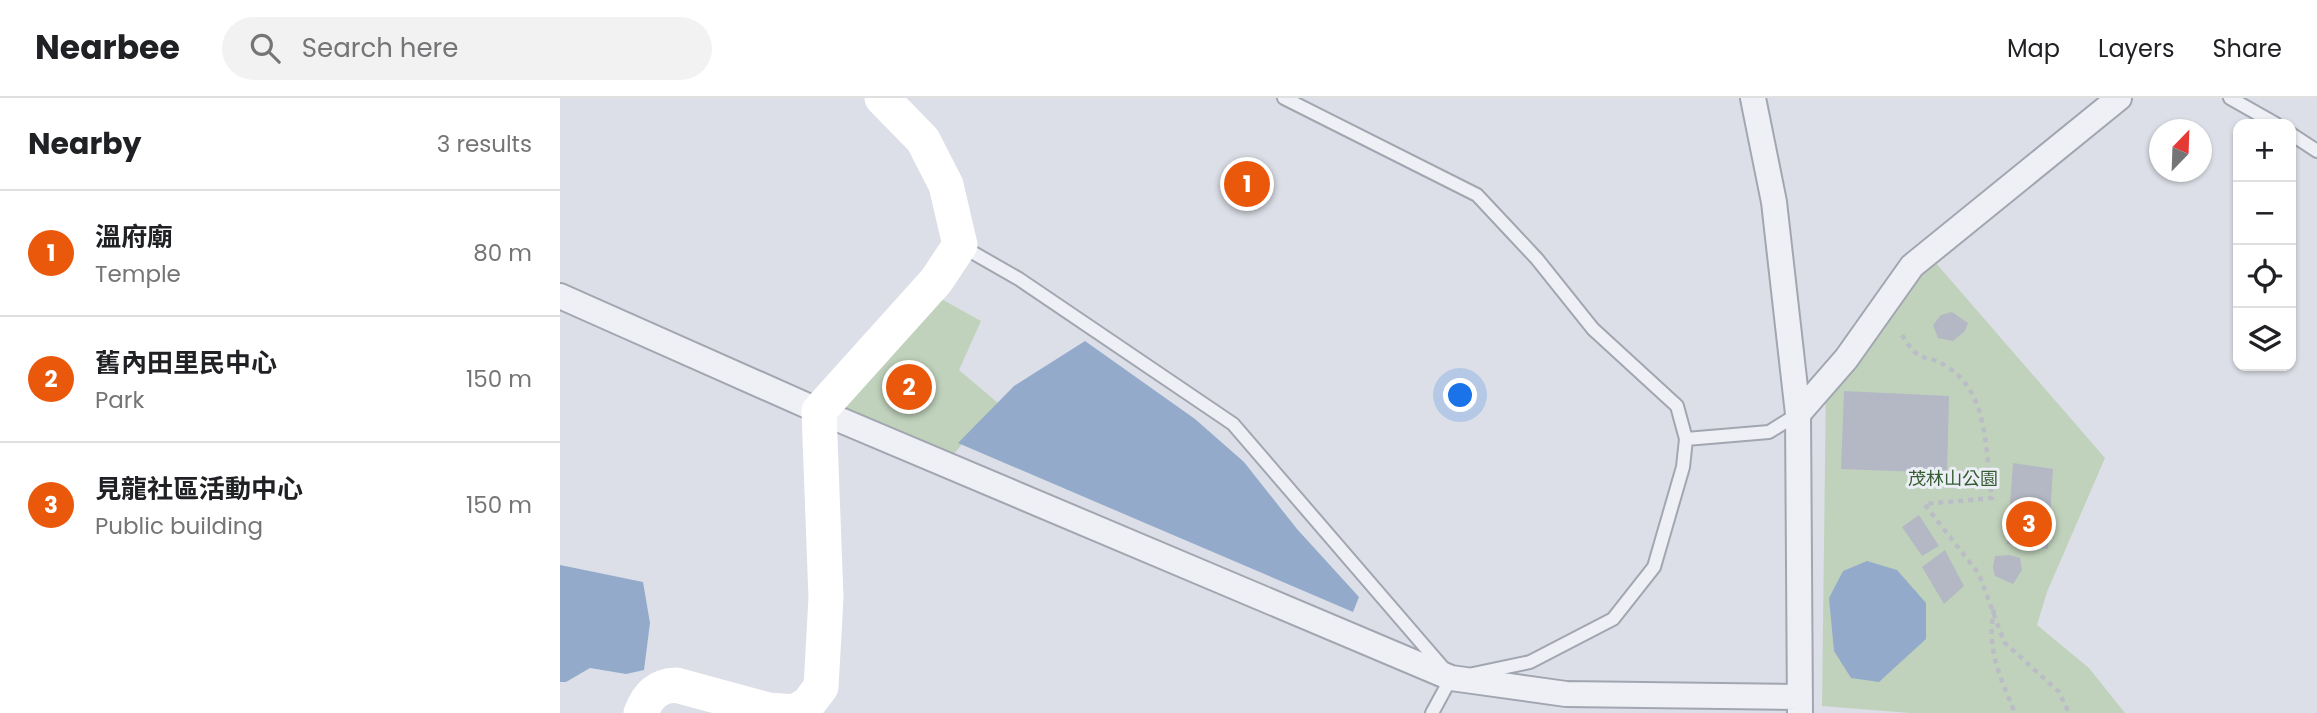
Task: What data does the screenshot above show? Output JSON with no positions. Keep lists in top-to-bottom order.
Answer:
{
  "parks": ["茂林山公園"],
  "north": "top right",
  "page": {
    "header": "Nearbee",
    "search": "Search here",
    "nav": ["Map", "Layers", "Share"],
    "heading": ["Nearby", "3 results"],
    "map_buttons": ["+", "−"],
    "pins": ["1", "2", "3"],
    "list": [
      {
        "mark": "1",
        "name": "溫府廟",
        "note": "Temple",
        "value": "80 m"
      },
      {
        "mark": "2",
        "name": "舊內田里民中心",
        "note": "Park",
        "value": "150 m"
      },
      {
        "mark": "3",
        "name": "見龍社區活動中心",
        "note": "Public building",
        "value": "150 m"
      }
    ]
  }
}
